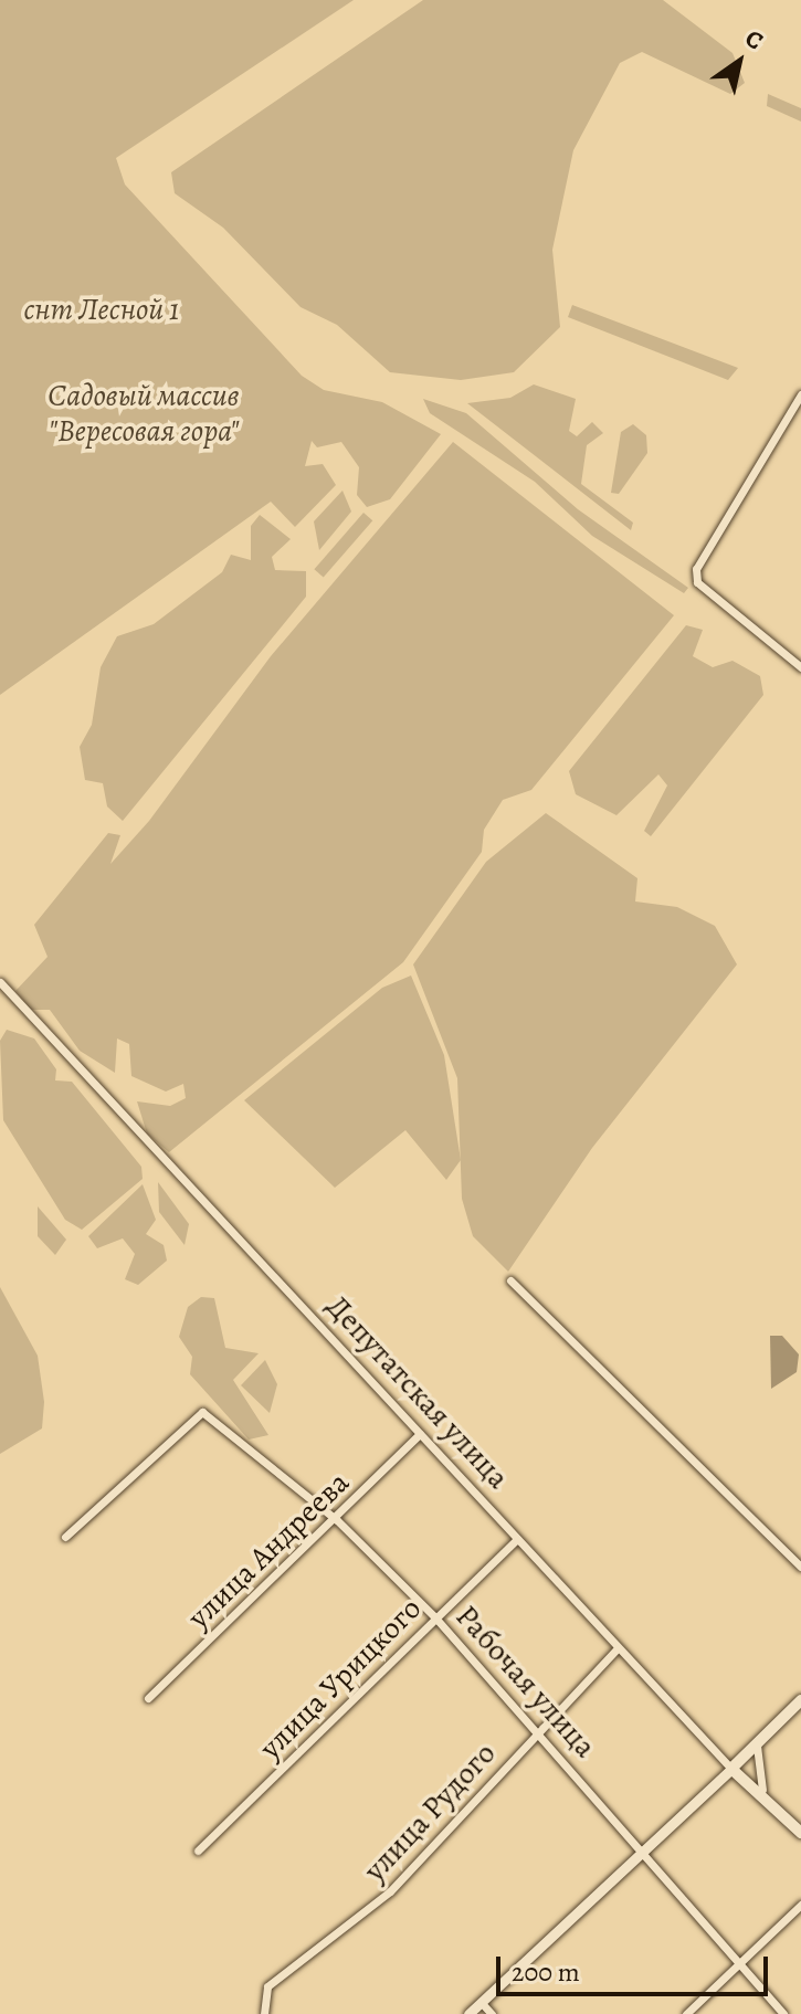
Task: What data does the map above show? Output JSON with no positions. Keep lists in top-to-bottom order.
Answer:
{
  "streets": {
    "main road": ["Депутатская улица"],
    "street": [
      "улица Андреева",
      "улица Урицкого",
      "Рабочая улица",
      "улица Рудого"
    ]
  },
  "crossings": [
    ["Депутатская улица", "улица Андреева"],
    ["Депутатская улица", "улица Урицкого"],
    ["Депутатская улица", "улица Рудого"],
    ["улица Андреева", "Рабочая улица"],
    ["улица Урицкого", "Рабочая улица"],
    ["Рабочая улица", "улица Рудого"]
  ],
  "parks": ["снт Лесной 1", "Садовый массив \"Вересовая гора\""],
  "scale_bar": "200 m",
  "north": "top right"
}
